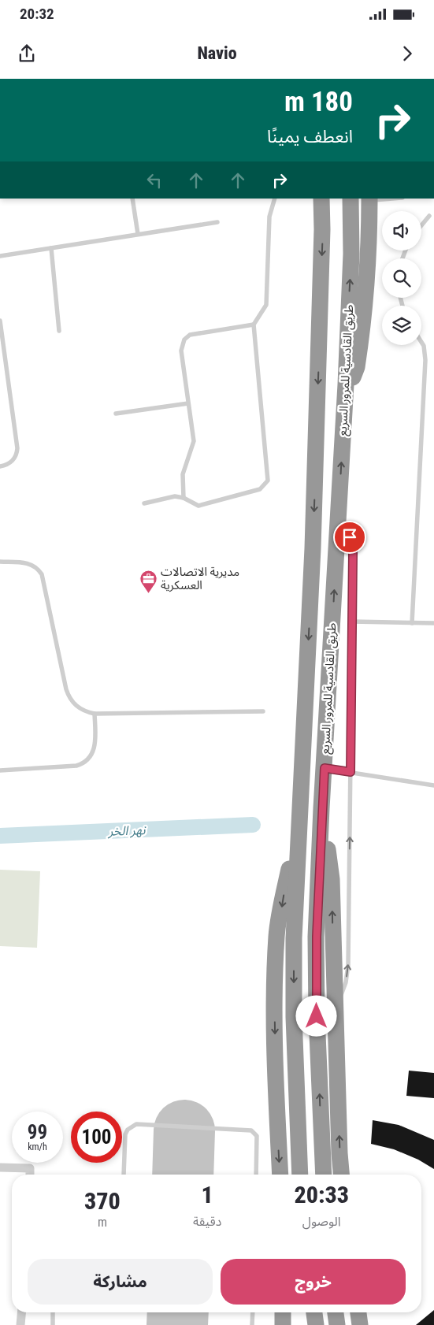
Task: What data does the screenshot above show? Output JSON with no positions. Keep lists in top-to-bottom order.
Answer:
{
  "streets": {
    "highway": ["طريق القادسية للمرور السريع"]
  },
  "water": ["نهر الخر"],
  "places": {
    "office": ["مديرية الاتصالات العسكرية"]
  },
  "page": {
    "status": "20:32",
    "header": "Navio",
    "turn": ["180 m", "انعطف يمينًا"],
    "speed": "99 km/h",
    "limit": "100",
    "eta": [
      "20:33",
      "الوصول",
      "1",
      "دقيقة",
      "370",
      "m"
    ],
    "buttons": ["خروج", "مشاركة"]
  }
}
